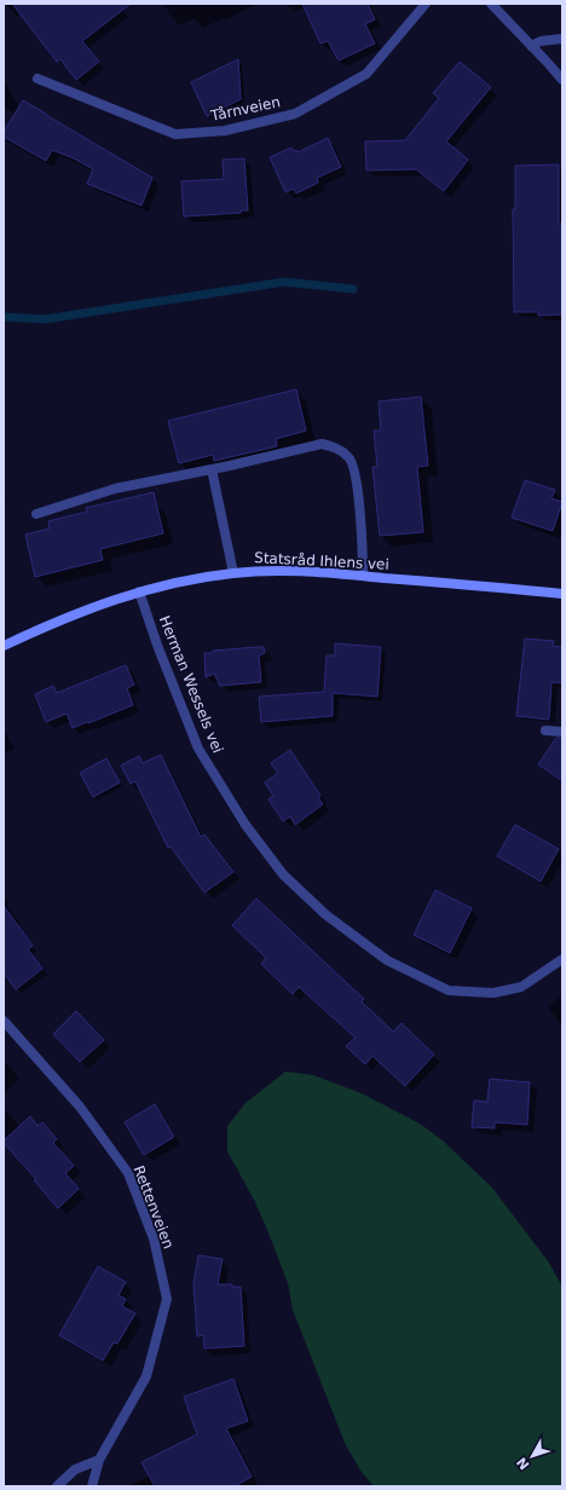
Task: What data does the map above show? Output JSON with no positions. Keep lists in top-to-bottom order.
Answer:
{
  "streets": {
    "street": [
      "Tårnveien",
      "Statsråd Ihlens vei",
      "Herman Wessels vei",
      "Rettenveien"
    ]
  },
  "crossings": [
    ["Statsråd Ihlens vei", "Herman Wessels vei"]
  ],
  "north": "bottom left"
}
